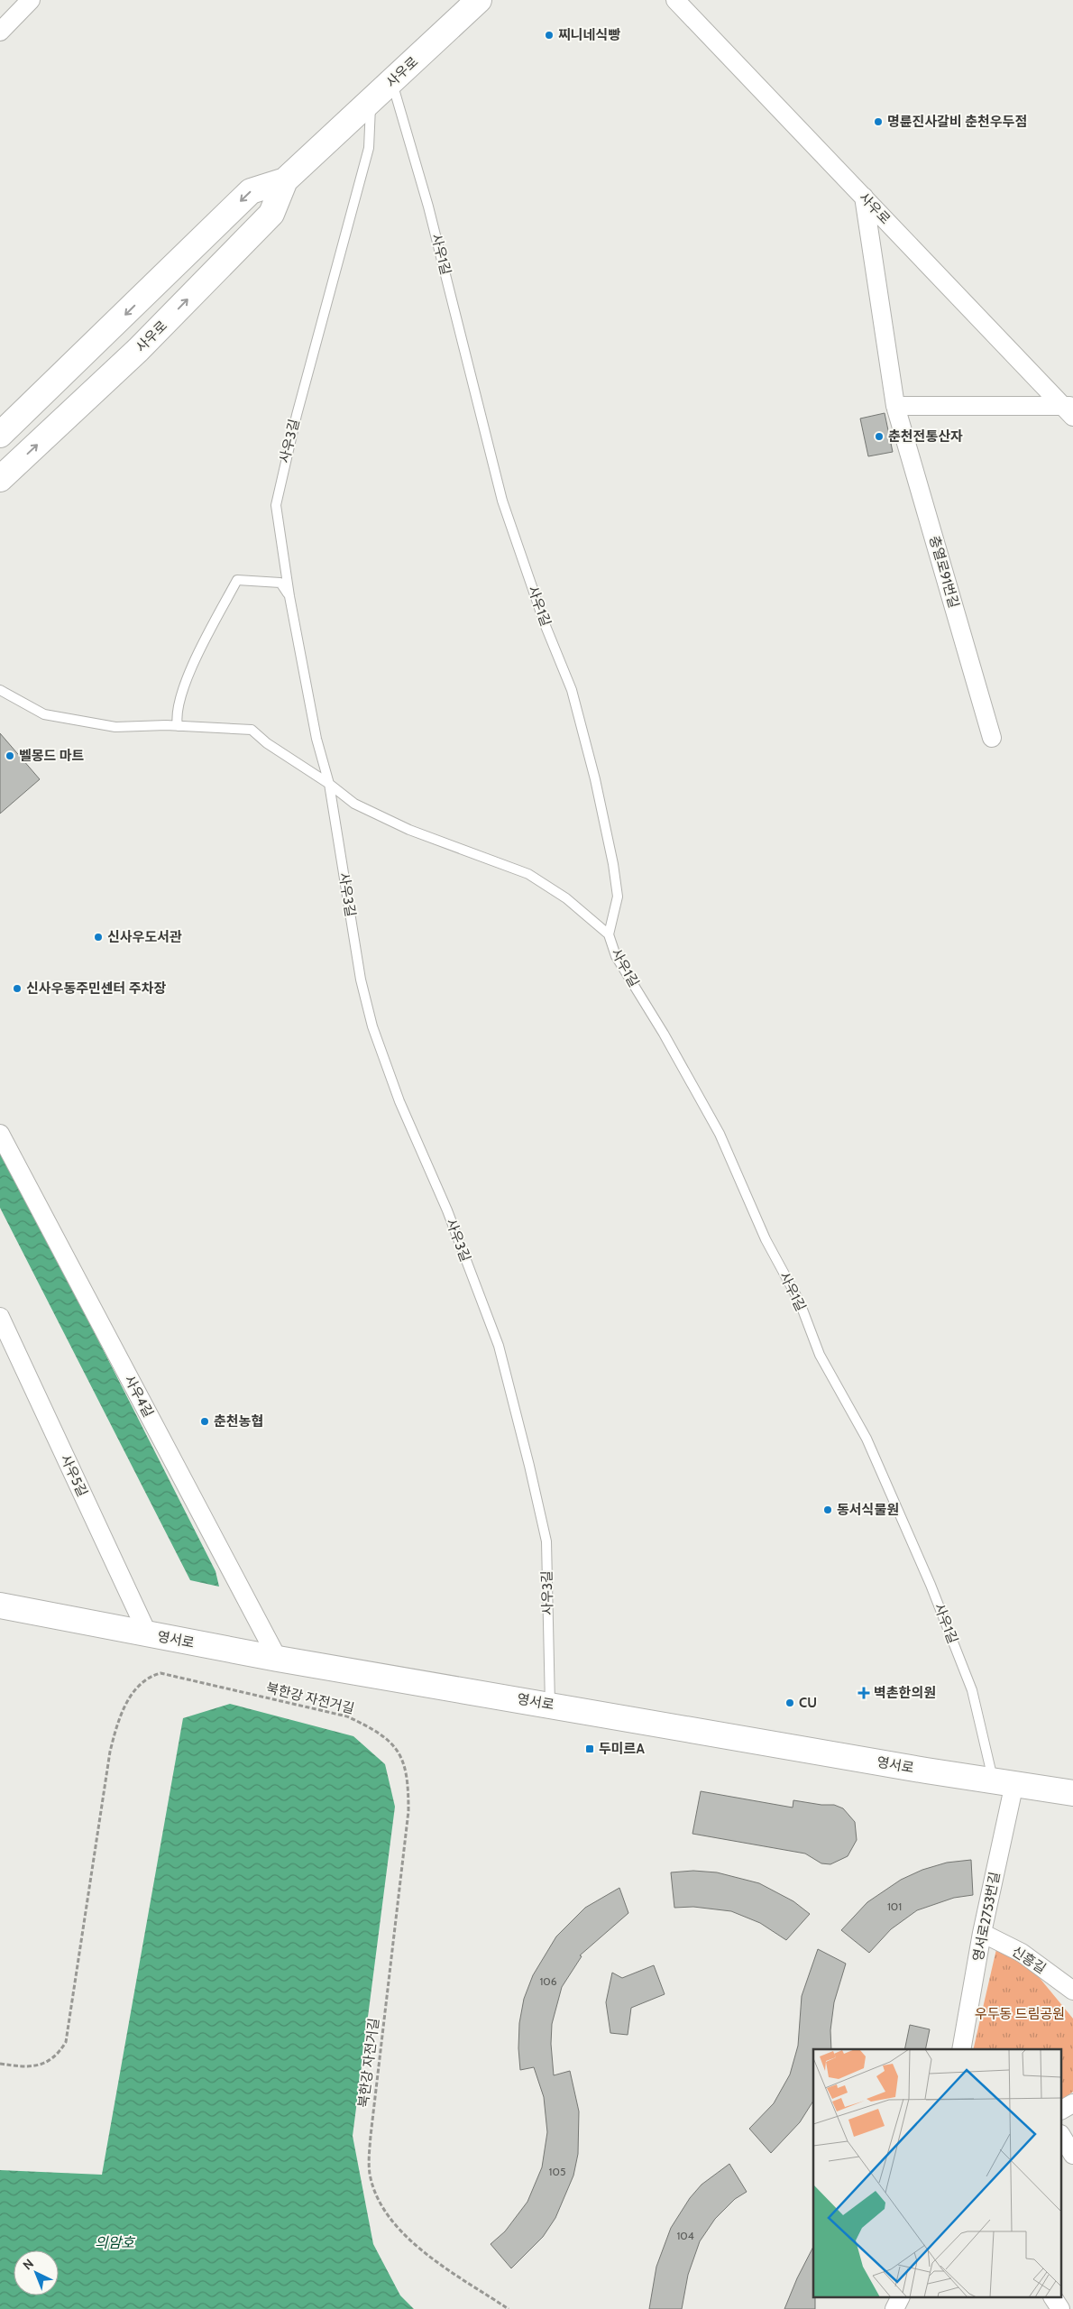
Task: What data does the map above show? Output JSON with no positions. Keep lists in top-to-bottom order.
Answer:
{
  "streets": {
    "street": [
      "사우로",
      "충열로91번길",
      "사우4길",
      "사우5길",
      "영서로",
      "영서로2753번길",
      "신흥길"
    ],
    "lane": ["사우1길", "사우3길"],
    "path": ["북한강 자전거길"]
  },
  "crossings": [
    ["사우로", "사우1길"],
    ["사우로", "사우3길"],
    ["사우로", "충열로91번길"],
    ["사우1길", "영서로"],
    ["사우1길", "영서로2753번길"],
    ["사우3길", "영서로"],
    ["사우4길", "영서로"],
    ["사우5길", "영서로"],
    ["영서로", "영서로2753번길"],
    ["영서로2753번길", "신흥길"]
  ],
  "water": ["의암호"],
  "parks": ["우두동 드림공원"],
  "places": {
    "other": [
      "찌니네식빵",
      "명륜진사갈비 춘천우두점",
      "춘천전통산자",
      "벨몽드 마트",
      "신사우도서관",
      "신사우동주민센터 주차장",
      "춘천농협",
      "동서식물원",
      "CU"
    ],
    "health": ["벽촌한의원"],
    "transit": ["두미르A"]
  },
  "house_numbers": [
    "101",
    "106",
    "105",
    "104"
  ],
  "north": "top left"
}
